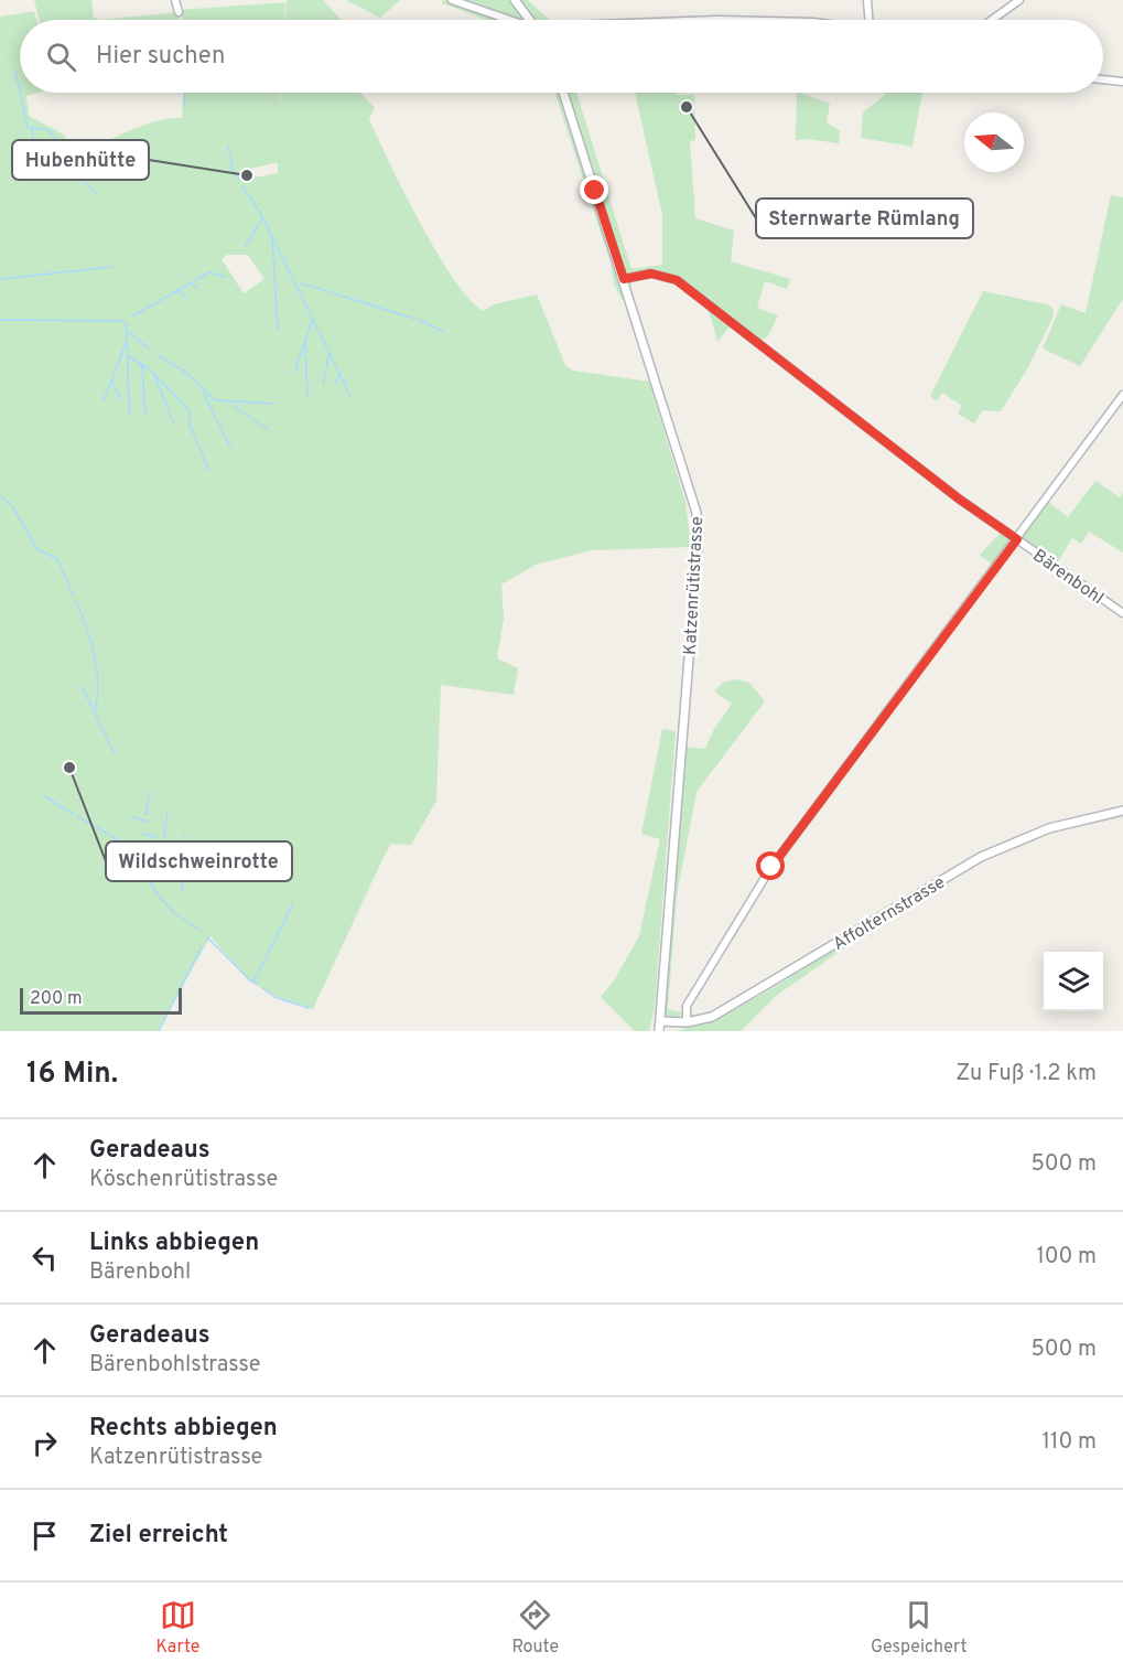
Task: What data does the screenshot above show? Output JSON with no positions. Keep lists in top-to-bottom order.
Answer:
{
  "streets": {
    "street": ["Bärenbohl", "Katzenrütistrasse", "Affolternstrasse"]
  },
  "crossings": [
    ["Bärenbohl", "Katzenrütistrasse"],
    ["Katzenrütistrasse", "Affolternstrasse"]
  ],
  "places": ["Sternwarte Rümlang", "Hubenhütte", "Wildschweinrotte"],
  "scale_bar": "200 m",
  "north": "left",
  "page": {
    "search": "Hier suchen",
    "scale": "200 m",
    "heading": ["16 Min.", "Zu Fuß · 1.2 km"],
    "list": [
      ["Geradeaus", "Köschenrütistrasse", "500 m"],
      ["Links abbiegen", "Bärenbohl", "100 m"],
      ["Geradeaus", "Bärenbohlstrasse", "500 m"],
      ["Rechts abbiegen", "Katzenrütistrasse", "110 m"],
      "Ziel erreicht"
    ],
    "nav": ["Karte", "Route", "Gespeichert"]
  }
}
